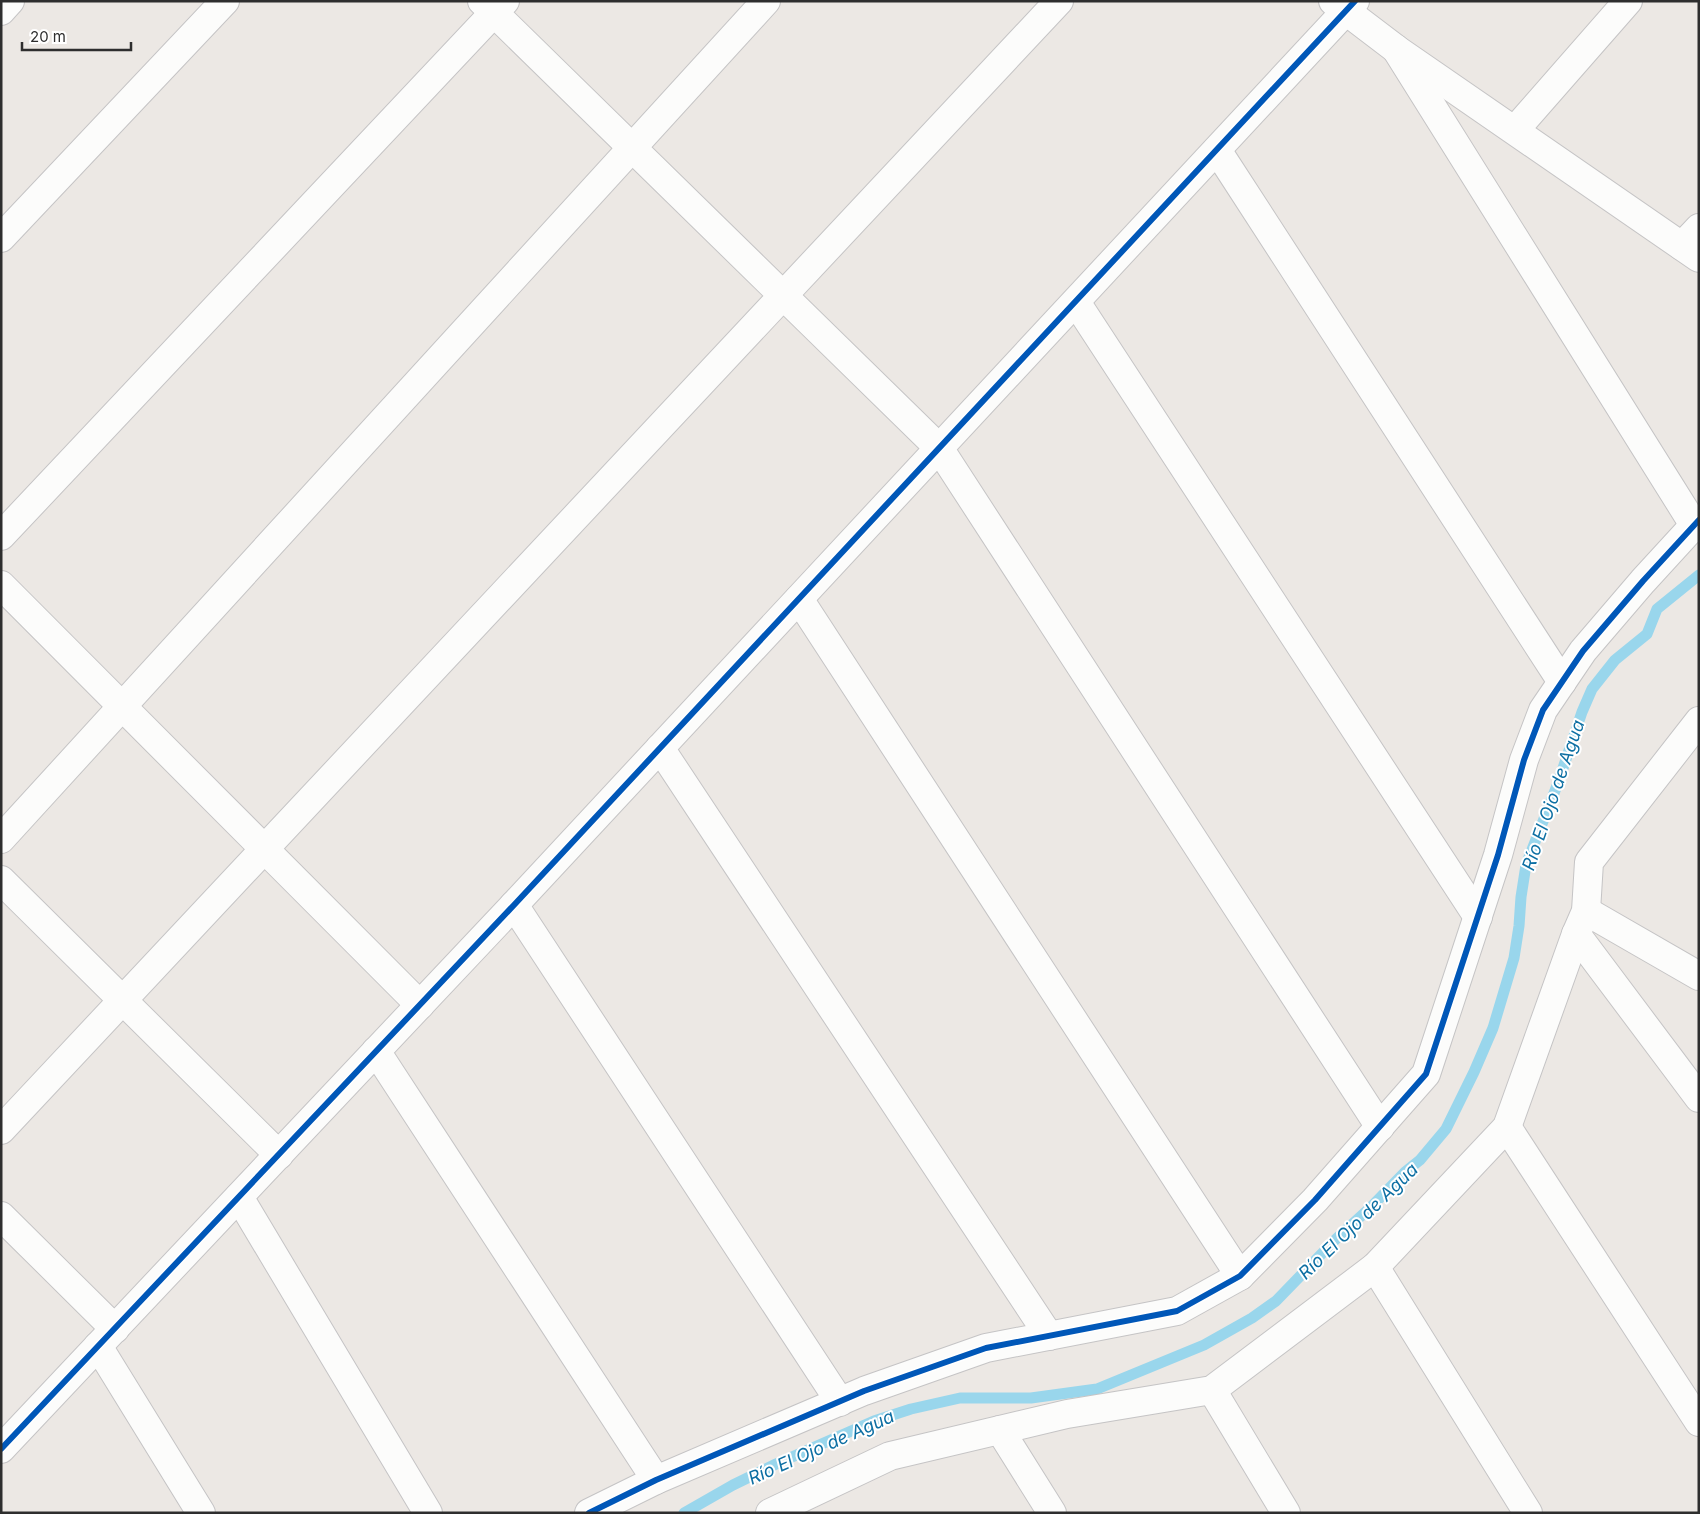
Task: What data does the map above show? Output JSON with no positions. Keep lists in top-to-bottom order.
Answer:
{
  "water": ["Río El Ojo de Agua"],
  "scale_bar": "20 m"
}
